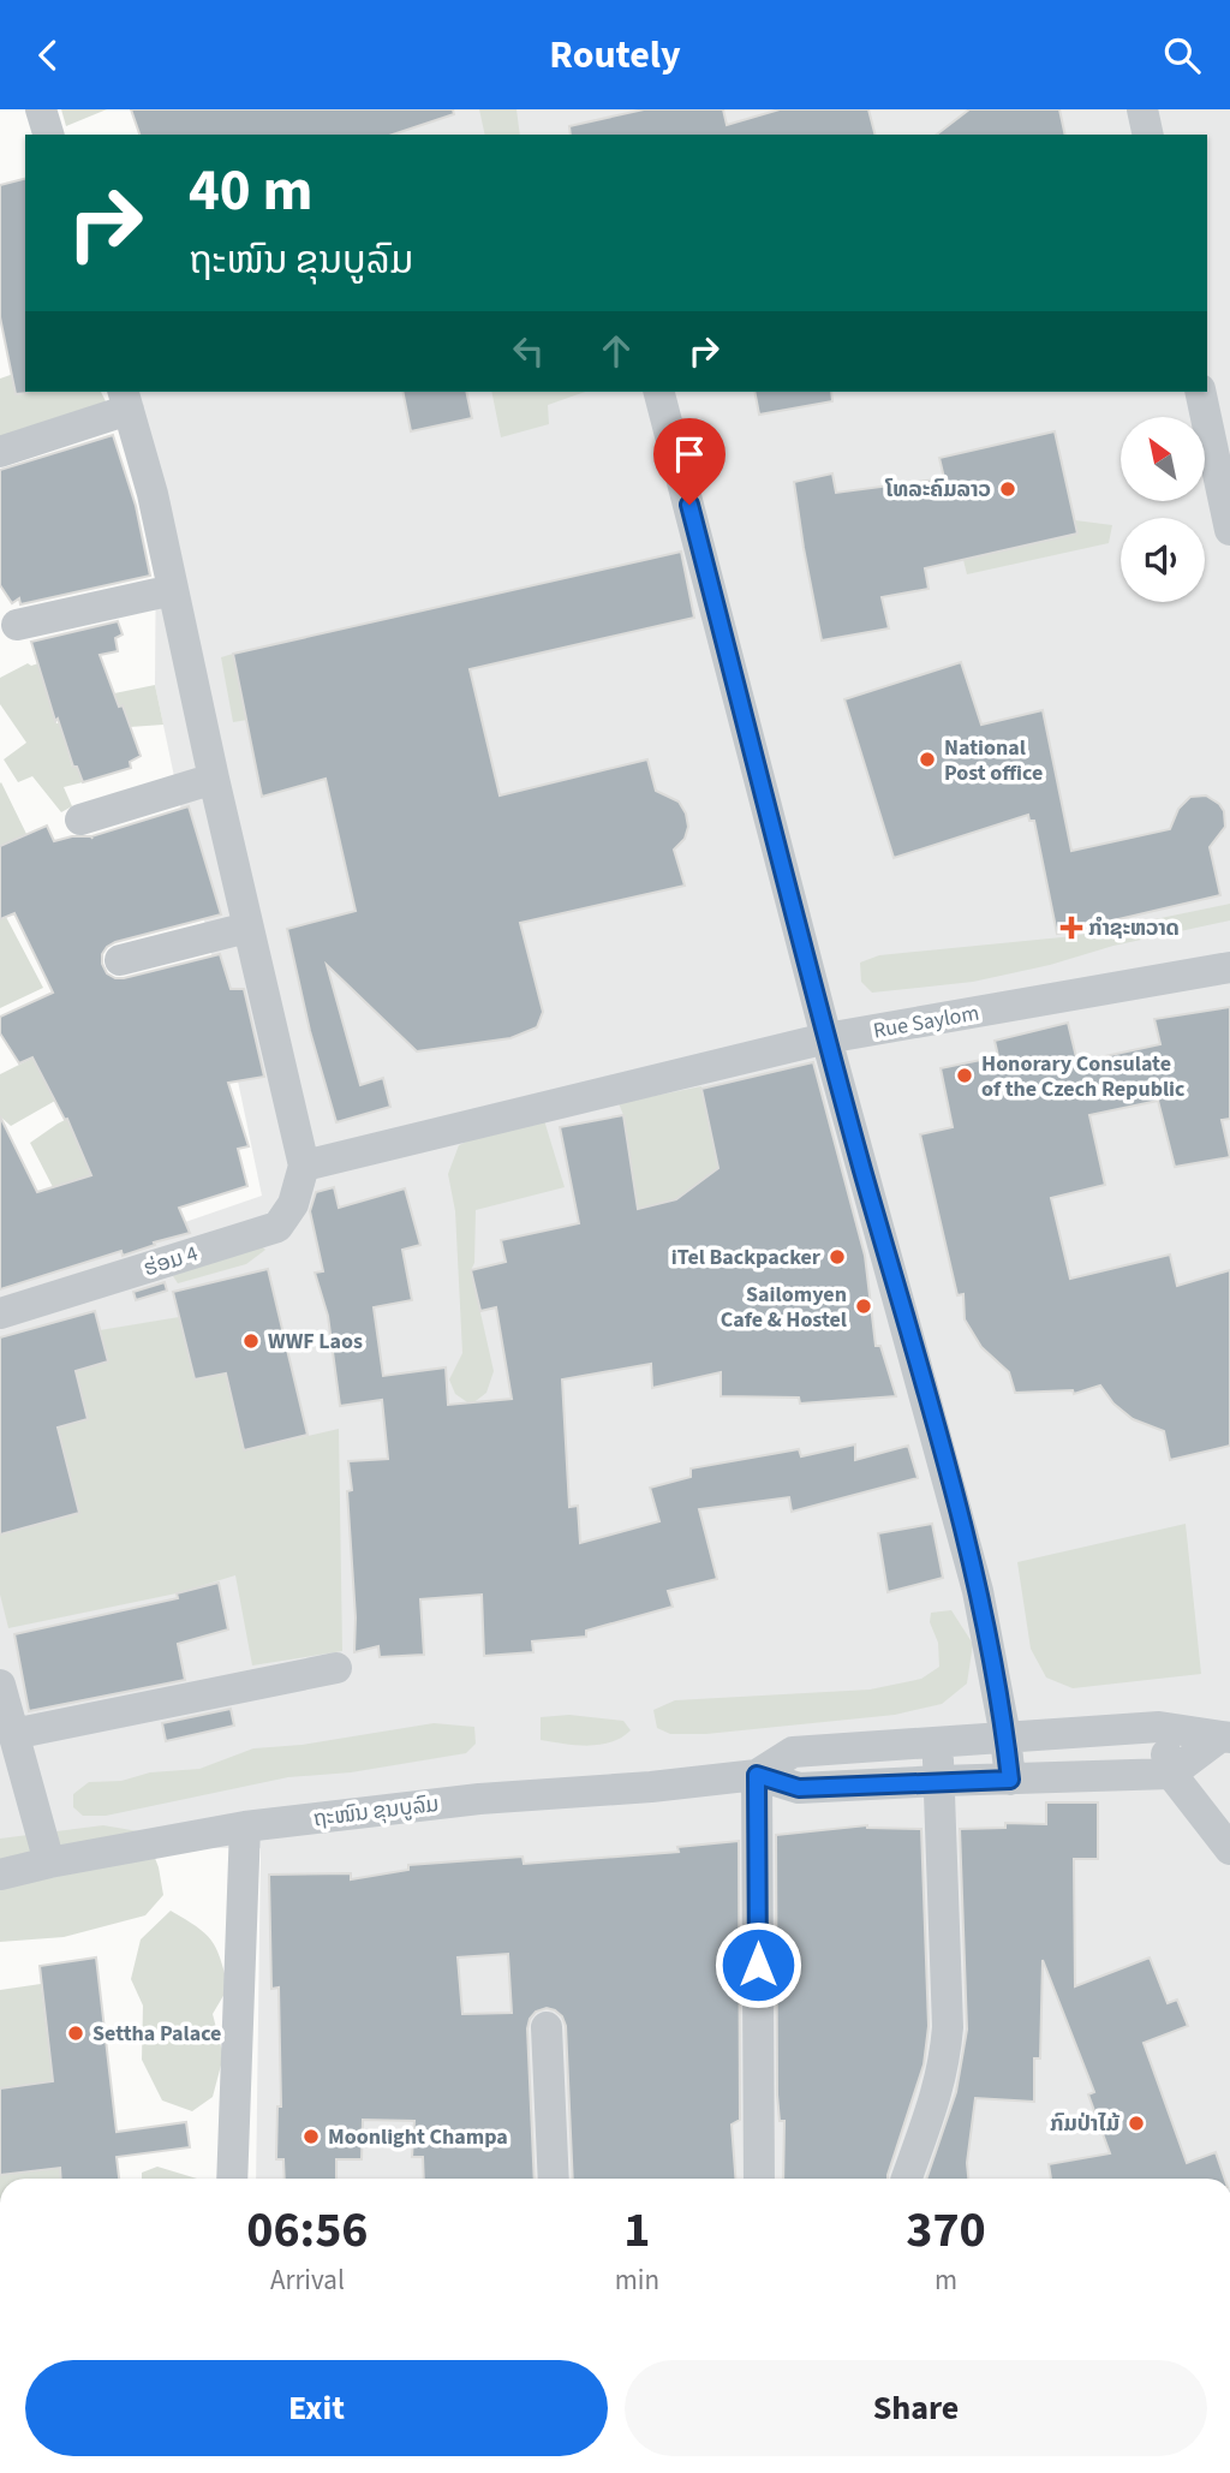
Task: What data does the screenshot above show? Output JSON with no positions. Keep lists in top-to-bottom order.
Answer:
{
  "streets": {
    "street": ["Rue Saylom", "ຮ່ອມ 4", "ຖະໜົນ ຂຸນບູລົມ"]
  },
  "crossings": [
    ["Rue Saylom", "ຮ່ອມ 4"]
  ],
  "places": {
    "other": [
      "ໂທລະຄົມລາວ",
      "National Post office",
      "Honorary Consulate of the Czech Republic",
      "iTel Backpacker",
      "Sailomyen Cafe & Hostel",
      "WWF Laos",
      "Settha Palace",
      "ກົມປ່າໄມ້",
      "Moonlight Champa"
    ],
    "health": ["ກໍາຊະຫວາດ"]
  },
  "north": "top left",
  "page": {
    "header": "Routely",
    "turn": ["40 m", "ຖະໜົນ ຂຸນບູລົມ"],
    "eta": [
      "06:56",
      "Arrival",
      "1",
      "min",
      "370",
      "m"
    ],
    "buttons": ["Exit", "Share"]
  }
}
